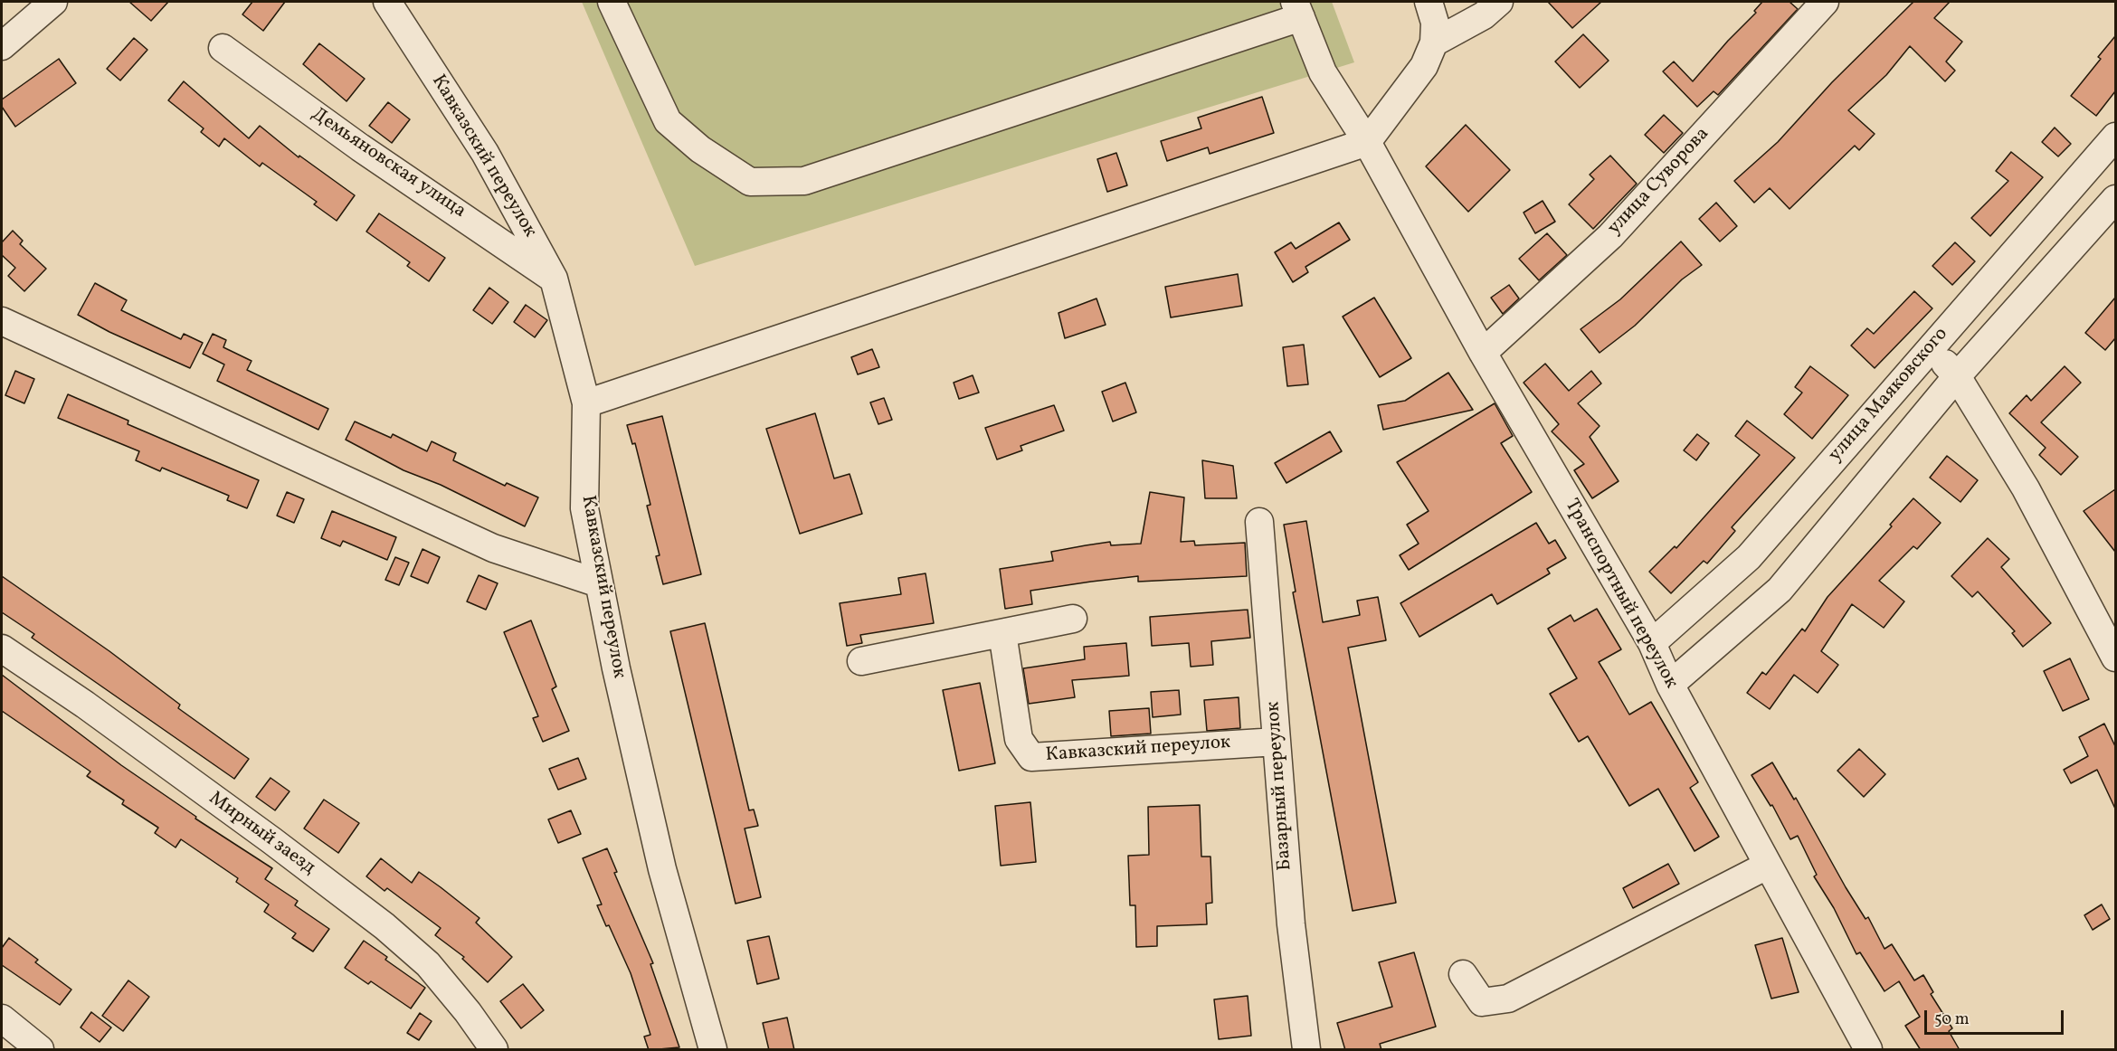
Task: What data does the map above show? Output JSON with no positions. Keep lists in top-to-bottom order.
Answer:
{
  "streets": {
    "street": [
      "Кавказский переулок",
      "Демьяновская улица",
      "улица Суворова",
      "улица Маяковского",
      "Транспортный переулок",
      "Базарный переулок",
      "Мирный заезд"
    ]
  },
  "crossings": [
    ["Кавказский переулок", "Демьяновская улица"],
    ["Кавказский переулок", "Базарный переулок"],
    ["улица Суворова", "Транспортный переулок"],
    ["улица Маяковского", "Транспортный переулок"]
  ],
  "scale_bar": "50 m"
}
